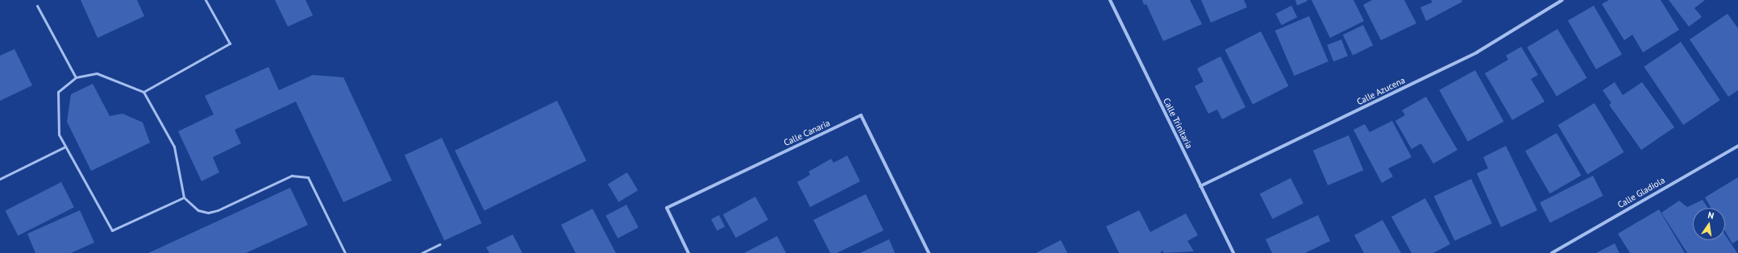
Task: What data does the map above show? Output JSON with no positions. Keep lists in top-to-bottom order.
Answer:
{
  "streets": {
    "street": [
      "Calle Azucena",
      "Calle Trinitaria",
      "Calle Canaria",
      "Calle Gladiola"
    ]
  },
  "crossings": [
    ["Calle Azucena", "Calle Trinitaria"]
  ],
  "north": "top"
}
